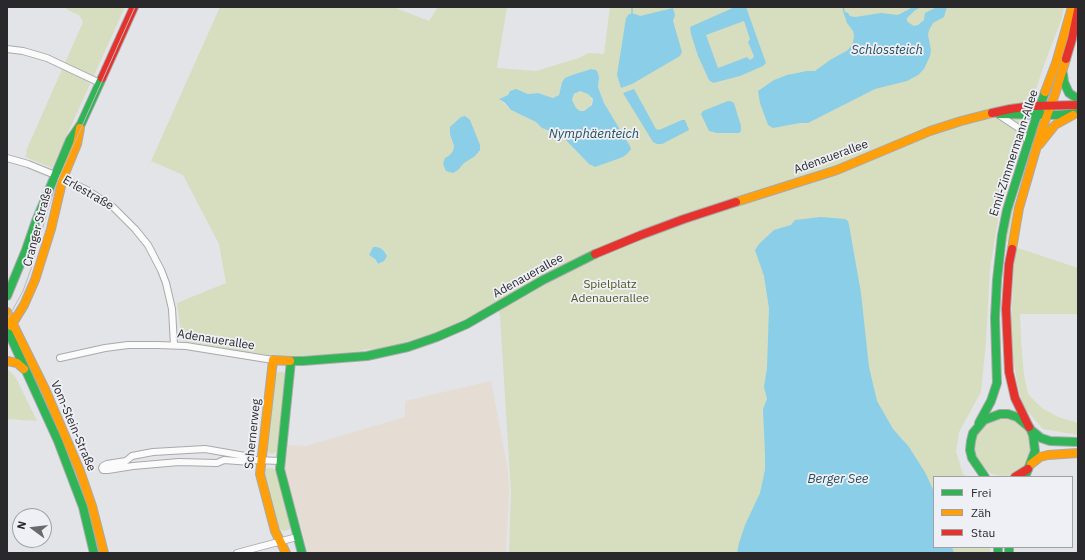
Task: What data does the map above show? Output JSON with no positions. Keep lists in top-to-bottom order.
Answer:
{
  "streets": {
    "main road": [
      "Emil-Zimmermann-Allee",
      "Adenauerallee",
      "Cranger Straße",
      "Vom-Stein-Straße",
      "Schernerweg"
    ],
    "street": ["Erlestraße"]
  },
  "crossings": [
    ["Emil-Zimmermann-Allee", "Adenauerallee"],
    ["Adenauerallee", "Erlestraße"],
    ["Adenauerallee", "Schernerweg"],
    ["Erlestraße", "Cranger Straße"],
    ["Cranger Straße", "Vom-Stein-Straße"]
  ],
  "water": ["Schlossteich", "Nymphäenteich", "Berger See"],
  "parks": ["Spielplatz Adenauerallee"],
  "legend": ["Frei", "Zäh", "Stau"],
  "north": "left"
}
